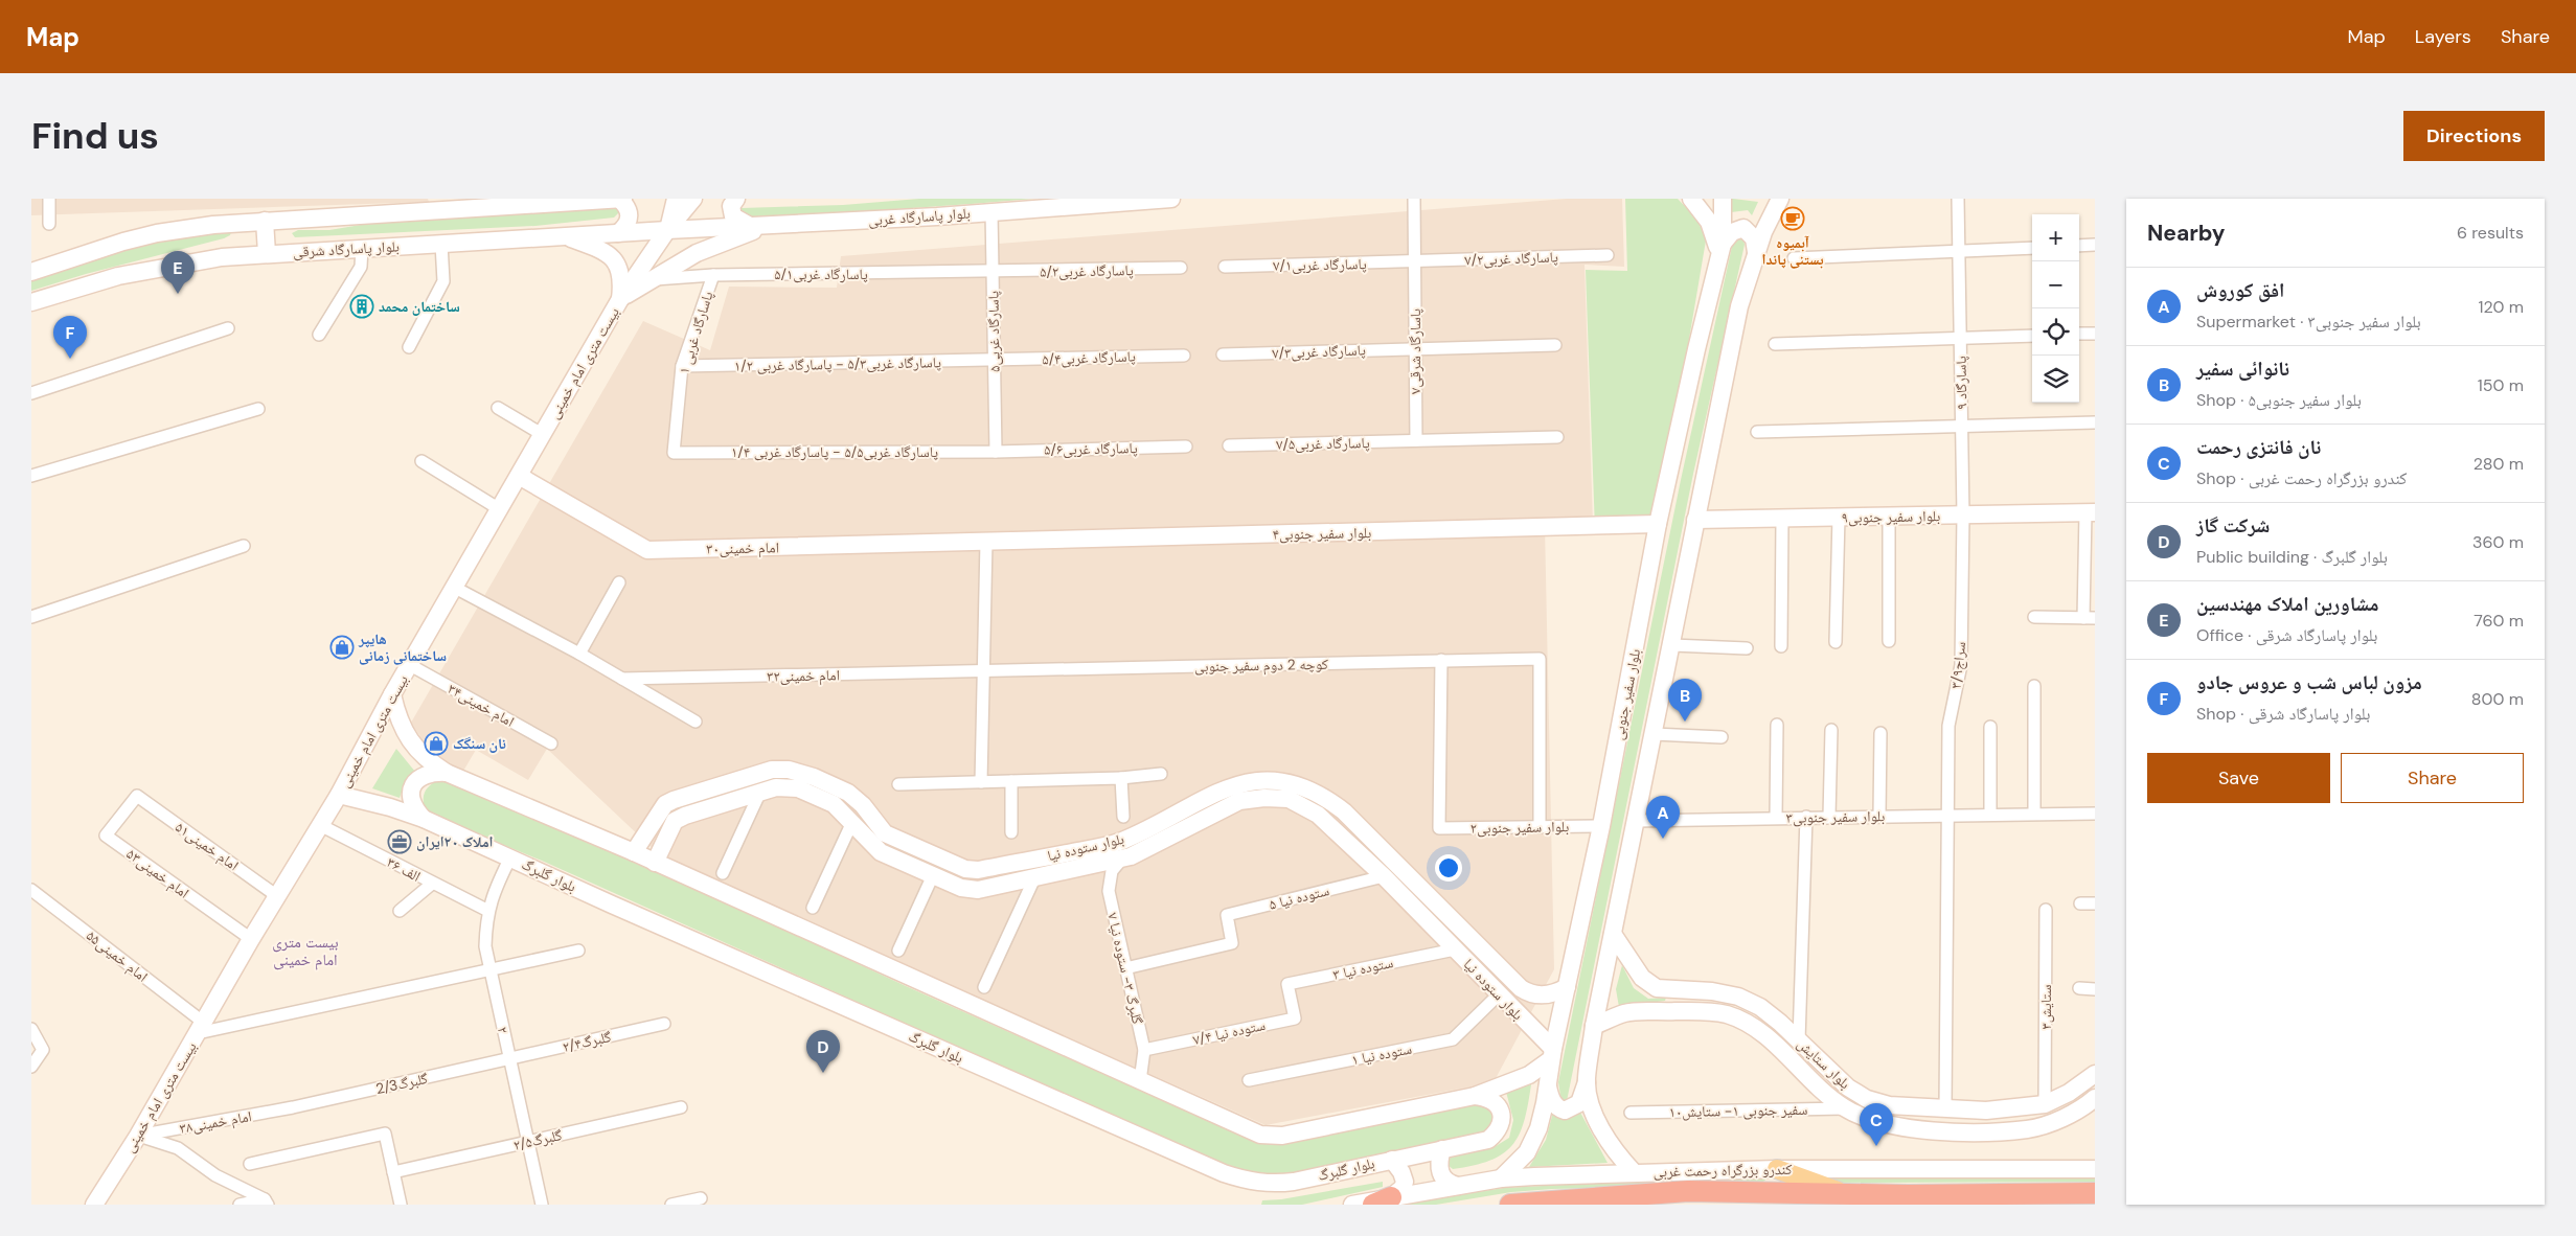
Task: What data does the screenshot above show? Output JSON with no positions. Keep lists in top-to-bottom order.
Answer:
{
  "streets": {
    "street": [
      "بلوار پاسارگاد غربی",
      "بلوار پاسارگاد شرقی",
      "پاسارگاد غربی۷/۲",
      "پاسارگاد غربی۷/۱",
      "پاسارگاد غربی۵/۲",
      "پاسارگاد غربی۵/۱",
      "پاسارگاد غربی۵",
      "پاسارگاد غربی ۱",
      "پاسارگاد غربی۷/۳",
      "پاسارگاد شرقی۷",
      "پاسارگاد غربی۵/۴",
      "بیست متری امام خمینی",
      "پاسارگاد غربی۵/۳ - پاسارگاد غربی ۱/۲",
      "پاسارگاد ۹",
      "پاسارگاد غربی۷/۵",
      "پاسارگاد غربی۵/۶",
      "پاسارگاد غربی۵/۵ - پاسارگاد غربی ۱/۴",
      "بلوار سفیر جنوبی۹",
      "بلوار سفیر جنوبی۴",
      "امام خمینی۳۰",
      "کوچه 2 دوم سفیر جنوبی",
      "سراج۳/۹",
      "امام خمینی۳۲",
      "بلوار سفیر جنوبی",
      "امام خمینی۳۴",
      "بلوار سفیر جنوبی۳",
      "بلوار سفیر جنوبی۲",
      "امام خمینی۵۱",
      "بلوار ستوده نیا",
      "۳۶ الف",
      "امام خمینی۵۳",
      "بلوار گلبرگ",
      "ستوده نیا ۵",
      "امام خمینی۵۵",
      "گلبرگ ۳- ستوده نیا ۷",
      "ستوده نیا ۳",
      "ستایش۳",
      "۲",
      "ستوده نیا ۷/۴",
      "گلبرگ۲/۴",
      "ستوده نیا ۱",
      "بلوار ستایش",
      "2/3گلبرگ",
      "سفیر جنوبی ۱- ستایش۱۰",
      "امام خمینی۳۸",
      "گلبرگ۲/۵",
      "کندرو بزرگراه رحمت غربی"
    ]
  },
  "crossings": [
    ["بلوار پاسارگاد غربی", "بلوار پاسارگاد شرقی"],
    ["بلوار پاسارگاد غربی", "پاسارگاد غربی۵"],
    ["بلوار پاسارگاد غربی", "بیست متری امام خمینی"],
    ["بلوار پاسارگاد شرقی", "بیست متری امام خمینی"],
    ["پاسارگاد غربی۷/۲", "پاسارگاد غربی۷/۱"],
    ["پاسارگاد غربی۷/۲", "پاسارگاد شرقی۷"],
    ["پاسارگاد غربی۷/۱", "پاسارگاد شرقی۷"],
    ["پاسارگاد غربی۵/۲", "پاسارگاد غربی۵/۱"],
    ["پاسارگاد غربی۵/۲", "پاسارگاد غربی۵"],
    ["پاسارگاد غربی۵/۱", "پاسارگاد غربی۵"],
    ["پاسارگاد غربی۵/۱", "پاسارگاد غربی ۱"],
    ["پاسارگاد غربی۵", "پاسارگاد غربی۵/۴"],
    ["پاسارگاد غربی۵", "پاسارگاد غربی۵/۳ - پاسارگاد غربی ۱/۲"],
    ["پاسارگاد غربی۵", "پاسارگاد غربی۵/۶"],
    ["پاسارگاد غربی۵", "پاسارگاد غربی۵/۵ - پاسارگاد غربی ۱/۴"],
    ["پاسارگاد غربی ۱", "پاسارگاد غربی۵/۳ - پاسارگاد غربی ۱/۲"],
    ["پاسارگاد غربی ۱", "پاسارگاد غربی۵/۵ - پاسارگاد غربی ۱/۴"],
    ["پاسارگاد غربی۷/۳", "پاسارگاد شرقی۷"],
    ["پاسارگاد شرقی۷", "پاسارگاد غربی۷/۵"],
    ["پاسارگاد غربی۵/۴", "پاسارگاد غربی۵/۳ - پاسارگاد غربی ۱/۲"],
    ["بیست متری امام خمینی", "امام خمینی۳۰"],
    ["بیست متری امام خمینی", "امام خمینی۳۴"],
    ["بیست متری امام خمینی", "امام خمینی۵۱"],
    ["بیست متری امام خمینی", "۳۶ الف"],
    ["بیست متری امام خمینی", "امام خمینی۵۳"],
    ["بیست متری امام خمینی", "بلوار گلبرگ"],
    ["بیست متری امام خمینی", "امام خمینی۵۵"],
    ["بیست متری امام خمینی", "امام خمینی۳۸"],
    ["پاسارگاد ۹", "بلوار سفیر جنوبی۹"],
    ["پاسارگاد ۹", "سراج۳/۹"],
    ["پاسارگاد غربی۵/۶", "پاسارگاد غربی۵/۵ - پاسارگاد غربی ۱/۴"],
    ["بلوار سفیر جنوبی۹", "سراج۳/۹"],
    ["بلوار سفیر جنوبی۴", "امام خمینی۳۰"],
    ["بلوار سفیر جنوبی۴", "بلوار سفیر جنوبی"],
    ["کوچه 2 دوم سفیر جنوبی", "امام خمینی۳۲"],
    ["کوچه 2 دوم سفیر جنوبی", "بلوار سفیر جنوبی۲"],
    ["سراج۳/۹", "بلوار سفیر جنوبی۳"],
    ["سراج۳/۹", "بلوار ستایش"],
    ["بلوار سفیر جنوبی", "بلوار سفیر جنوبی۲"],
    ["بلوار سفیر جنوبی", "بلوار ستوده نیا"],
    ["بلوار سفیر جنوبی", "کندرو بزرگراه رحمت غربی"],
    ["امام خمینی۵۱", "امام خمینی۵۳"],
    ["بلوار ستوده نیا", "ستوده نیا ۵"],
    ["بلوار ستوده نیا", "گلبرگ ۳- ستوده نیا ۷"],
    ["بلوار ستوده نیا", "ستوده نیا ۳"],
    ["بلوار ستوده نیا", "ستوده نیا ۱"],
    ["۳۶ الف", "۲"],
    ["بلوار گلبرگ", "۲"],
    ["ستوده نیا ۵", "گلبرگ ۳- ستوده نیا ۷"],
    ["گلبرگ ۳- ستوده نیا ۷", "ستوده نیا ۷/۴"],
    ["ستوده نیا ۳", "ستوده نیا ۷/۴"],
    ["ستایش۳", "بلوار ستایش"],
    ["۲", "گلبرگ۲/۴"],
    ["۲", "2/3گلبرگ"],
    ["۲", "گلبرگ۲/۵"],
    ["گلبرگ۲/۴", "2/3گلبرگ"],
    ["بلوار ستایش", "سفیر جنوبی ۱- ستایش۱۰"],
    ["2/3گلبرگ", "امام خمینی۳۸"]
  ],
  "districts": ["بیست متری امام خمینی"],
  "places": {
    "cafe": ["آبمیوه بستنی پاندا"],
    "building": ["ساختمان محمد"],
    "shop": ["هایپر ساختمانی زمانی", "نان سنگک"],
    "office": ["املاک ۲۰ایران"]
  },
  "page": {
    "header": "Map",
    "nav": ["Map", "Layers", "Share"],
    "buttons": [
      "Directions",
      ["Save", "Share"]
    ],
    "title": "Find us",
    "heading": ["Nearby", "6 results"],
    "map_buttons": ["+", "−"],
    "pins": [
      "E",
      "F",
      "B",
      "A",
      "D",
      "C"
    ],
    "list": [
      {
        "mark": "A",
        "name": "افق کوروش",
        "note": "Supermarket · بلوار سفیر جنوبی۳",
        "value": "120 m"
      },
      {
        "mark": "B",
        "name": "نانوائی سفیر",
        "note": "Shop · بلوار سفیر جنوبی۵",
        "value": "150 m"
      },
      {
        "mark": "C",
        "name": "نان فانتزی رحمت",
        "note": "Shop · کندرو بزرگراه رحمت غربی",
        "value": "280 m"
      },
      {
        "mark": "D",
        "name": "شرکت گاز",
        "note": "Public building · بلوار گلبرگ",
        "value": "360 m"
      },
      {
        "mark": "E",
        "name": "مشاورین املاک مهندسین",
        "note": "Office · بلوار پاسارگاد شرقی",
        "value": "760 m"
      },
      {
        "mark": "F",
        "name": "مزون لباس شب و عروس جادو",
        "note": "Shop · بلوار پاسارگاد شرقی",
        "value": "800 m"
      }
    ]
  }
}
